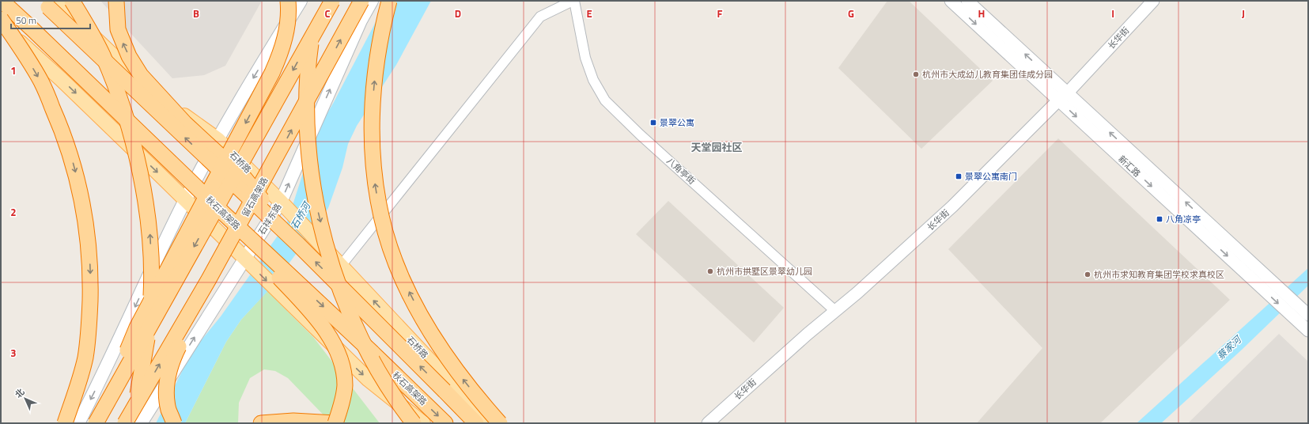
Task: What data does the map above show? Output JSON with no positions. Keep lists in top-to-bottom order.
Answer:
{
  "streets": {
    "highway": ["留石高架路", "秋石高架路"],
    "main road": ["石桥路", "石祥东路"],
    "street": ["长华街", "新汇路", "八角亭街"]
  },
  "crossings": [
    ["长华街", "新汇路"],
    ["长华街", "八角亭街"],
    ["石桥路", "石祥东路"]
  ],
  "districts": ["天堂园社区"],
  "water": ["石桥河", "蔡家河"],
  "places": {
    "other": ["杭州市大成幼儿教育集团佳成分园", "杭州市拱墅区景翠幼儿园", "杭州市求知教育集团学校求真校区"],
    "transit": ["景翠公寓", "景翠公寓南门", "八角凉亭"]
  },
  "scale_bar": "50 m",
  "north": "top left",
  "grid": {
    "columns": [
      "B",
      "C",
      "D",
      "E",
      "F",
      "G",
      "H",
      "I",
      "J"
    ],
    "rows": ["1", "2", "3"]
  }
}
